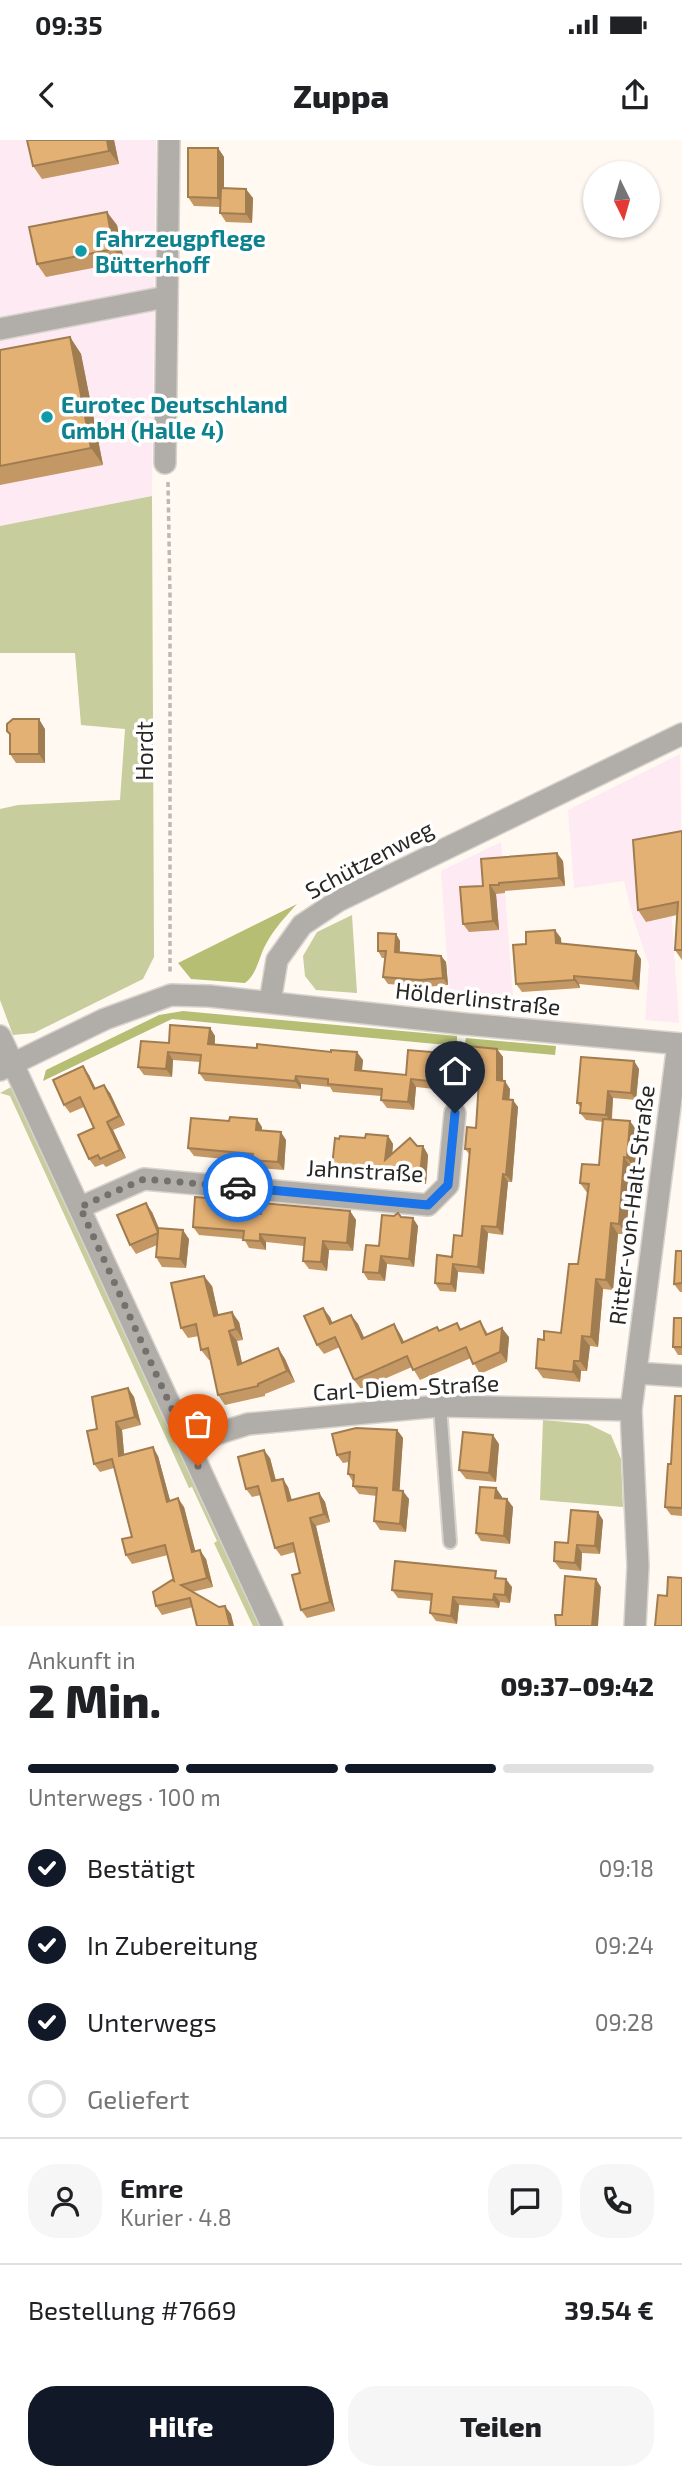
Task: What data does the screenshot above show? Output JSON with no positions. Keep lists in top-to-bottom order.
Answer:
{
  "streets": {
    "street": [
      "Schützenweg",
      "Hölderlinstraße",
      "Jahnstraße",
      "Ritter-von-Halt-Straße",
      "Carl-Diem-Straße"
    ],
    "path": ["Hordt"]
  },
  "crossings": [
    ["Schützenweg", "Hölderlinstraße"],
    ["Hölderlinstraße", "Ritter-von-Halt-Straße"],
    ["Ritter-von-Halt-Straße", "Carl-Diem-Straße"]
  ],
  "places": ["Fahrzeugpflege Bütterhoff", "Eurotec Deutschland GmbH (Halle 4)"],
  "north": "bottom",
  "page": {
    "status": "09:35",
    "header": "Zuppa",
    "heading": ["2 Min.", "Ankunft in", "09:37–09:42"],
    "panel": [
      "Emre",
      "Kurier · 4.8",
      "Bestellung #7669",
      "39.54 €"
    ],
    "bar": "Unterwegs · 100 m",
    "list": [
      ["Bestätigt", "09:18"],
      ["In Zubereitung", "09:24"],
      ["Unterwegs", "09:28"],
      "Geliefert"
    ],
    "buttons": ["Hilfe", "Teilen"]
  }
}
